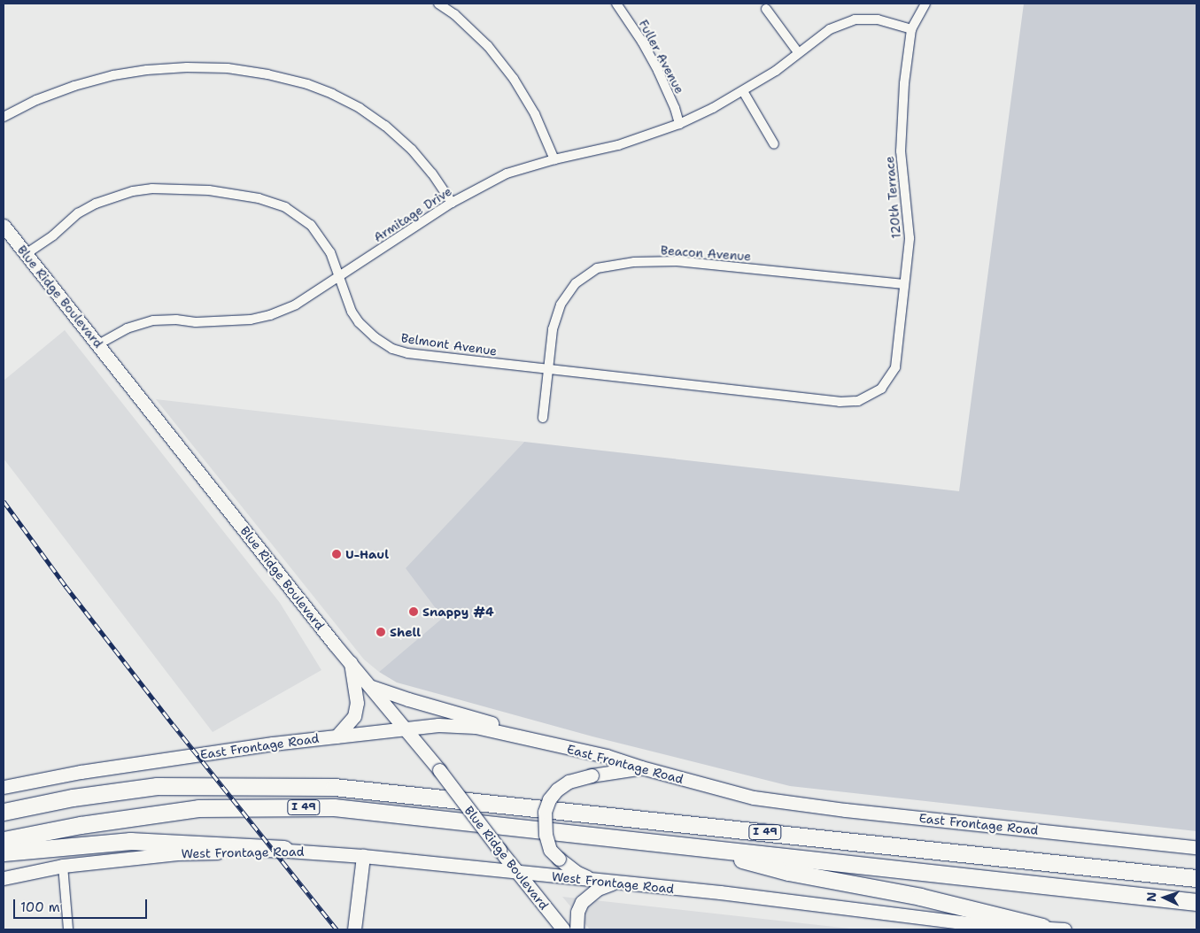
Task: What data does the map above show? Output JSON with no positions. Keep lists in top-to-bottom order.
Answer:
{
  "streets": {
    "highway": ["I 49"],
    "street": [
      "Fuller Avenue",
      "120th Terrace",
      "Armitage Drive",
      "Beacon Avenue",
      "Blue Ridge Boulevard",
      "Belmont Avenue",
      "East Frontage Road",
      "West Frontage Road"
    ]
  },
  "crossings": [
    ["Fuller Avenue", "Armitage Drive"],
    ["120th Terrace", "Armitage Drive"],
    ["120th Terrace", "Beacon Avenue"],
    ["120th Terrace", "Belmont Avenue"],
    ["Armitage Drive", "Blue Ridge Boulevard"],
    ["Armitage Drive", "Belmont Avenue"],
    ["Beacon Avenue", "Belmont Avenue"],
    ["Blue Ridge Boulevard", "Belmont Avenue"],
    ["Blue Ridge Boulevard", "East Frontage Road"],
    ["Blue Ridge Boulevard", "West Frontage Road"]
  ],
  "places": ["U-Haul", "Snappy #4", "Shell"],
  "scale_bar": "100 m",
  "north": "left"
}
